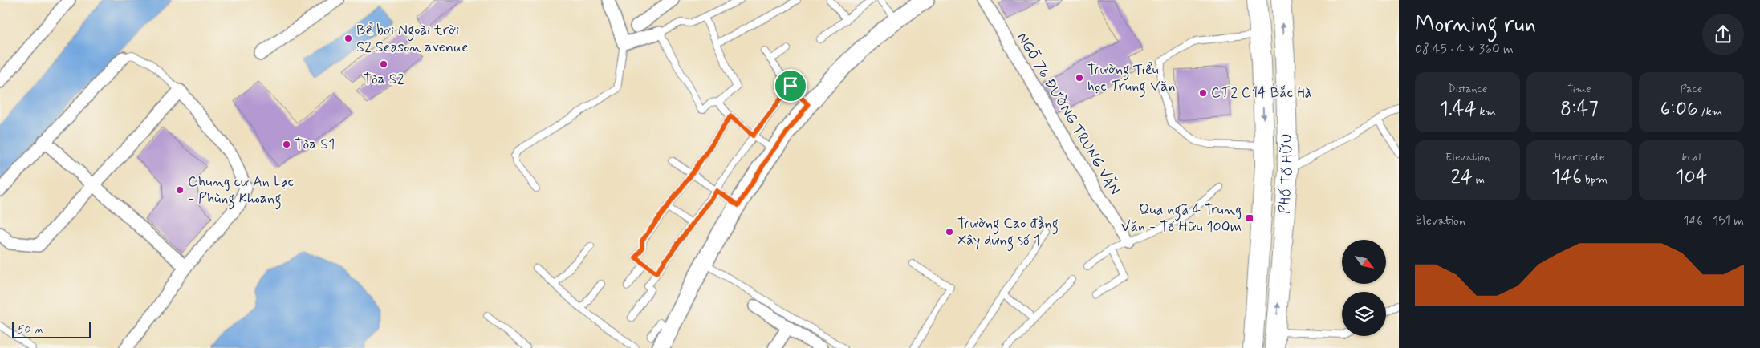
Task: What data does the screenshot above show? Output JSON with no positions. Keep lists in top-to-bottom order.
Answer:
{
  "streets": {
    "main road": ["PHỐ TỐ HỮU"],
    "street": ["NGÕ 76 ĐƯỜNG TRUNG VĂN"]
  },
  "places": {
    "other": [
      "Bể bơi Ngoài trời S2 Season avenue",
      "Tòa S2",
      "Trường Tiểu học Trung Văn",
      "CT2 C14 Bắc Hà",
      "Tòa S1",
      "Chung cư An Lạc - Phùng Khoang",
      "Trường Cao đẳng Xây dựng số 1"
    ],
    "transit": ["Qua ngã 4 Trung Văn - Tố Hữu 100m"]
  },
  "scale_bar": "50 m",
  "north": "bottom right",
  "page": {
    "heading": ["Morning run", "08:45 · 4 × 360 m"],
    "stats": [
      ["Distance", "1.44 km"],
      ["Time", "8:47"],
      ["Pace", "6:06 /km"],
      ["Elevation", "24 m"],
      ["Heart rate", "146 bpm"],
      ["kcal", "104"]
    ],
    "chart": ["Elevation", "146–151 m"],
    "scale": "50 m"
  }
}
